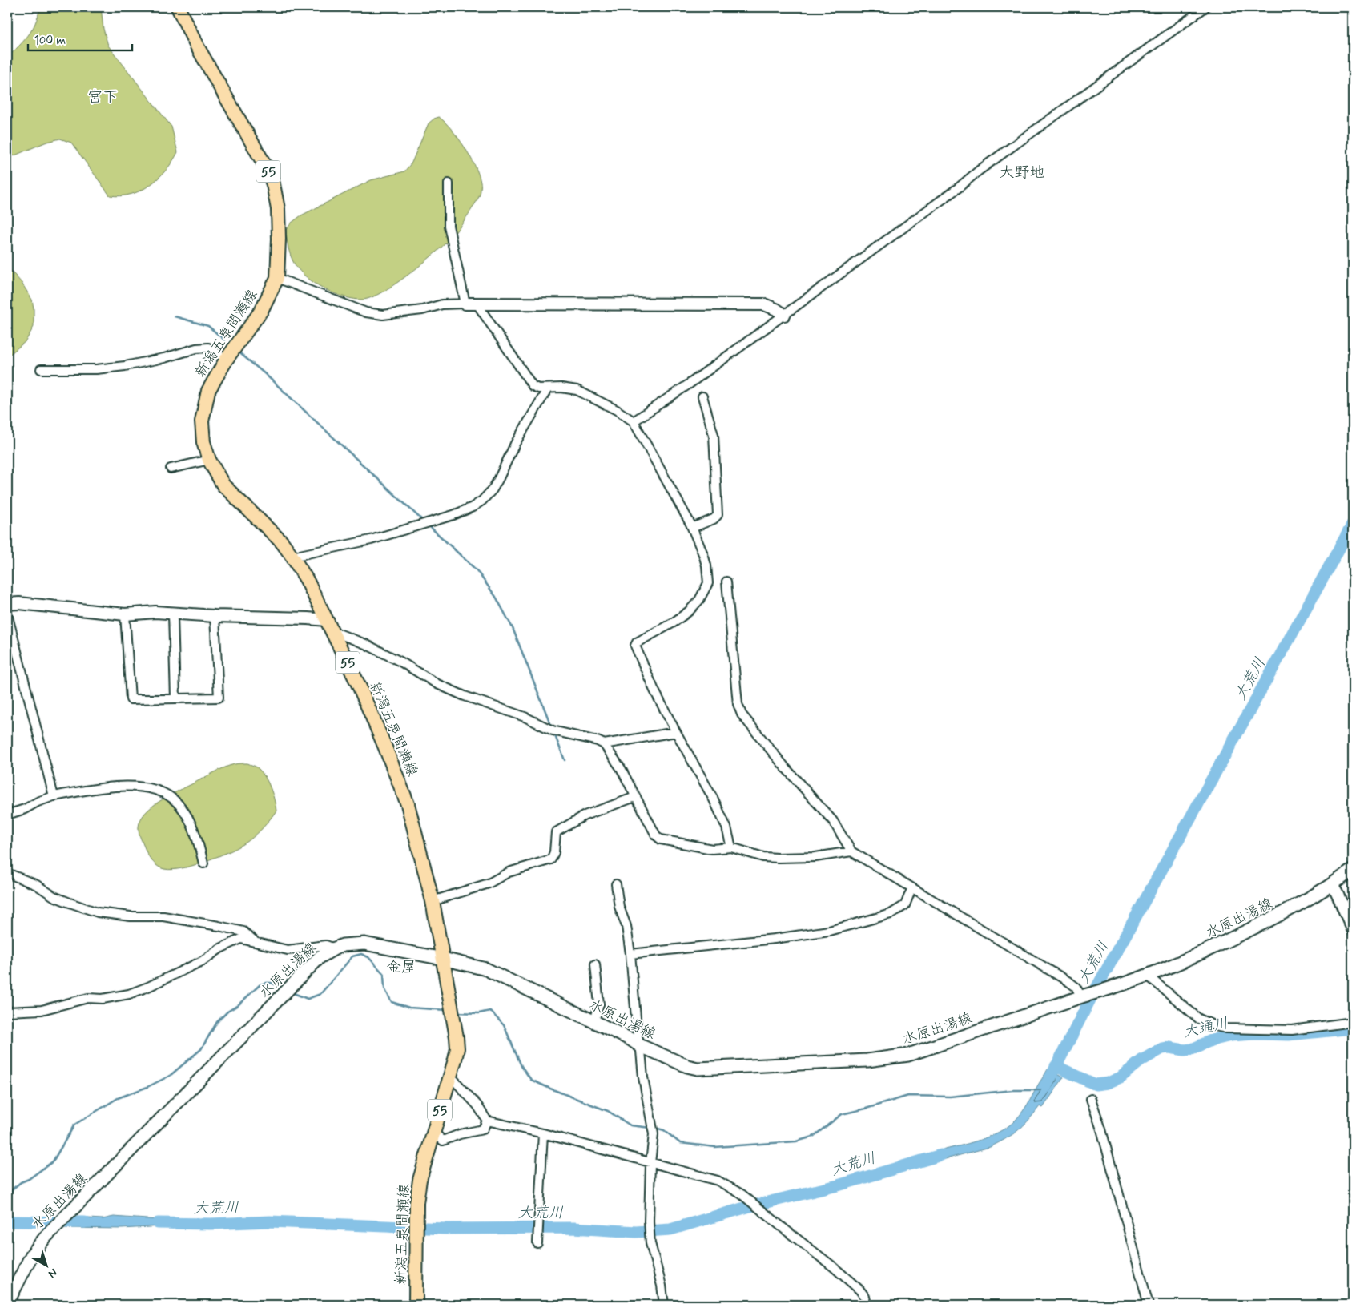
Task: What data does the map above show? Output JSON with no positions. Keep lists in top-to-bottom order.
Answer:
{
  "streets": {
    "main road": ["55", "新潟五泉間瀬線", "水原出湯線"]
  },
  "crossings": [
    ["新潟五泉間瀬線", "水原出湯線"]
  ],
  "districts": ["宮下", "大野地", "金屋"],
  "water": ["大荒川", "大通川"],
  "scale_bar": "100 m",
  "north": "bottom right"
}
